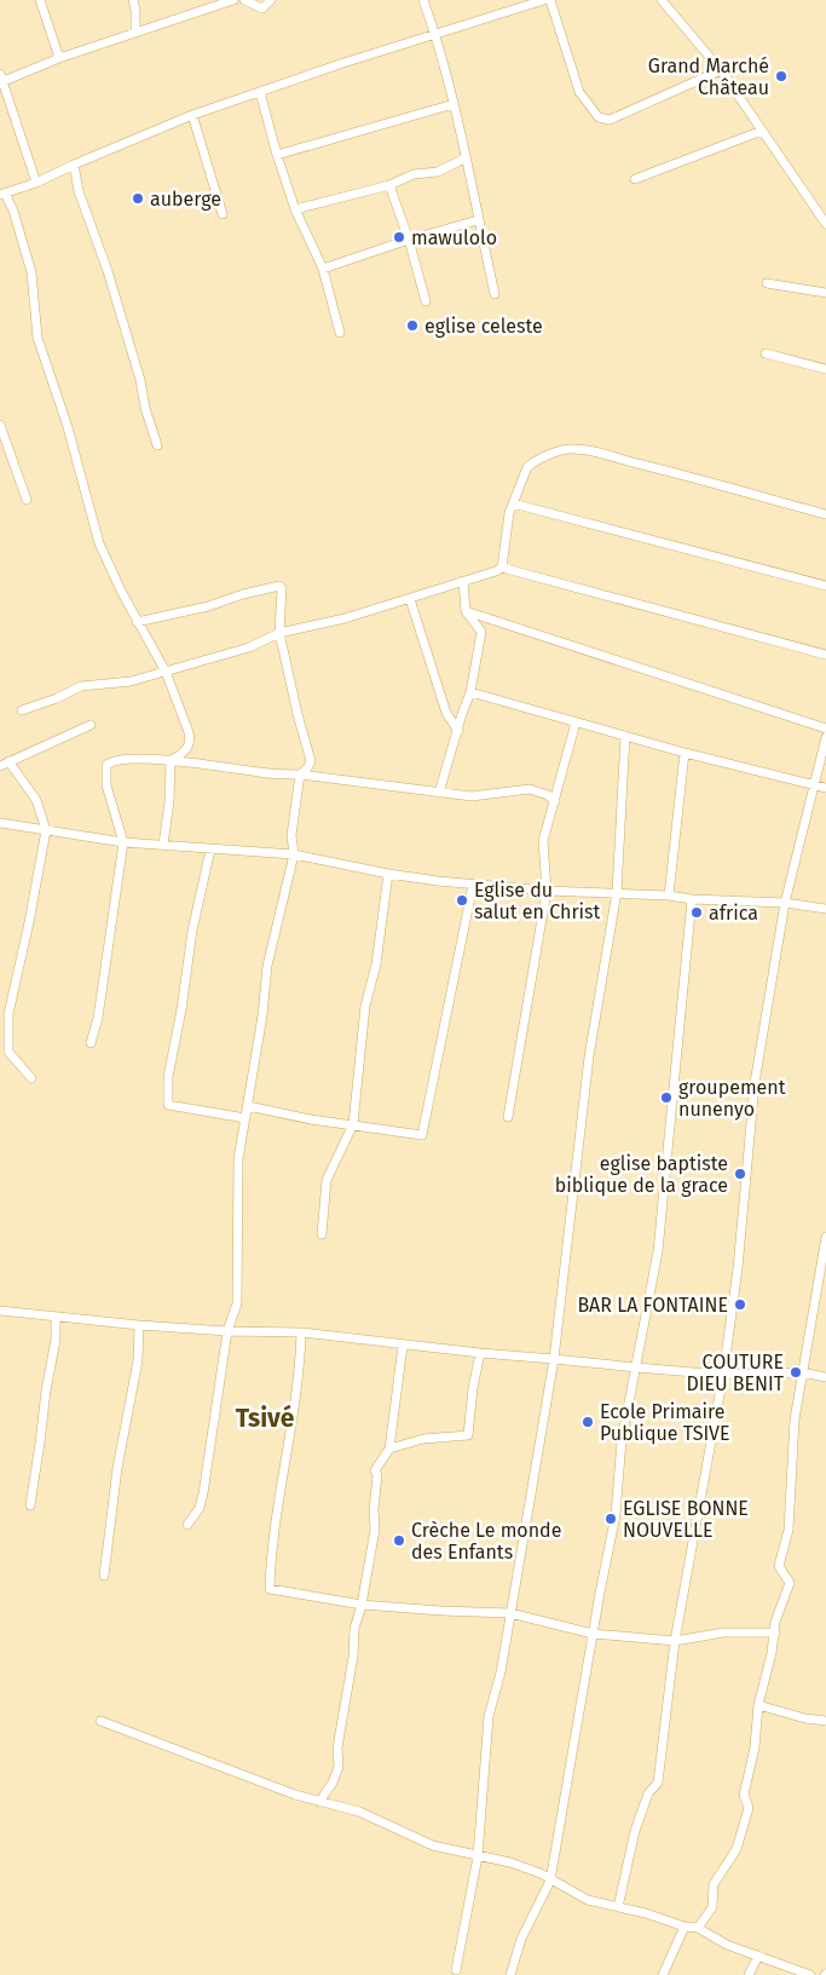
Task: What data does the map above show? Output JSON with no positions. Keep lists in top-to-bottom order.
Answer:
{
  "districts": ["Tsivé"],
  "places": [
    "Grand Marché Château",
    "auberge",
    "mawulolo",
    "eglise celeste",
    "Eglise du salut en Christ",
    "africa",
    "groupement nunenyo",
    "eglise baptiste biblique de la grace",
    "BAR LA FONTAINE",
    "COUTURE DIEU BENIT",
    "Ecole Primaire Publique TSIVE",
    "EGLISE BONNE NOUVELLE",
    "Crèche Le monde des Enfants"
  ]
}
